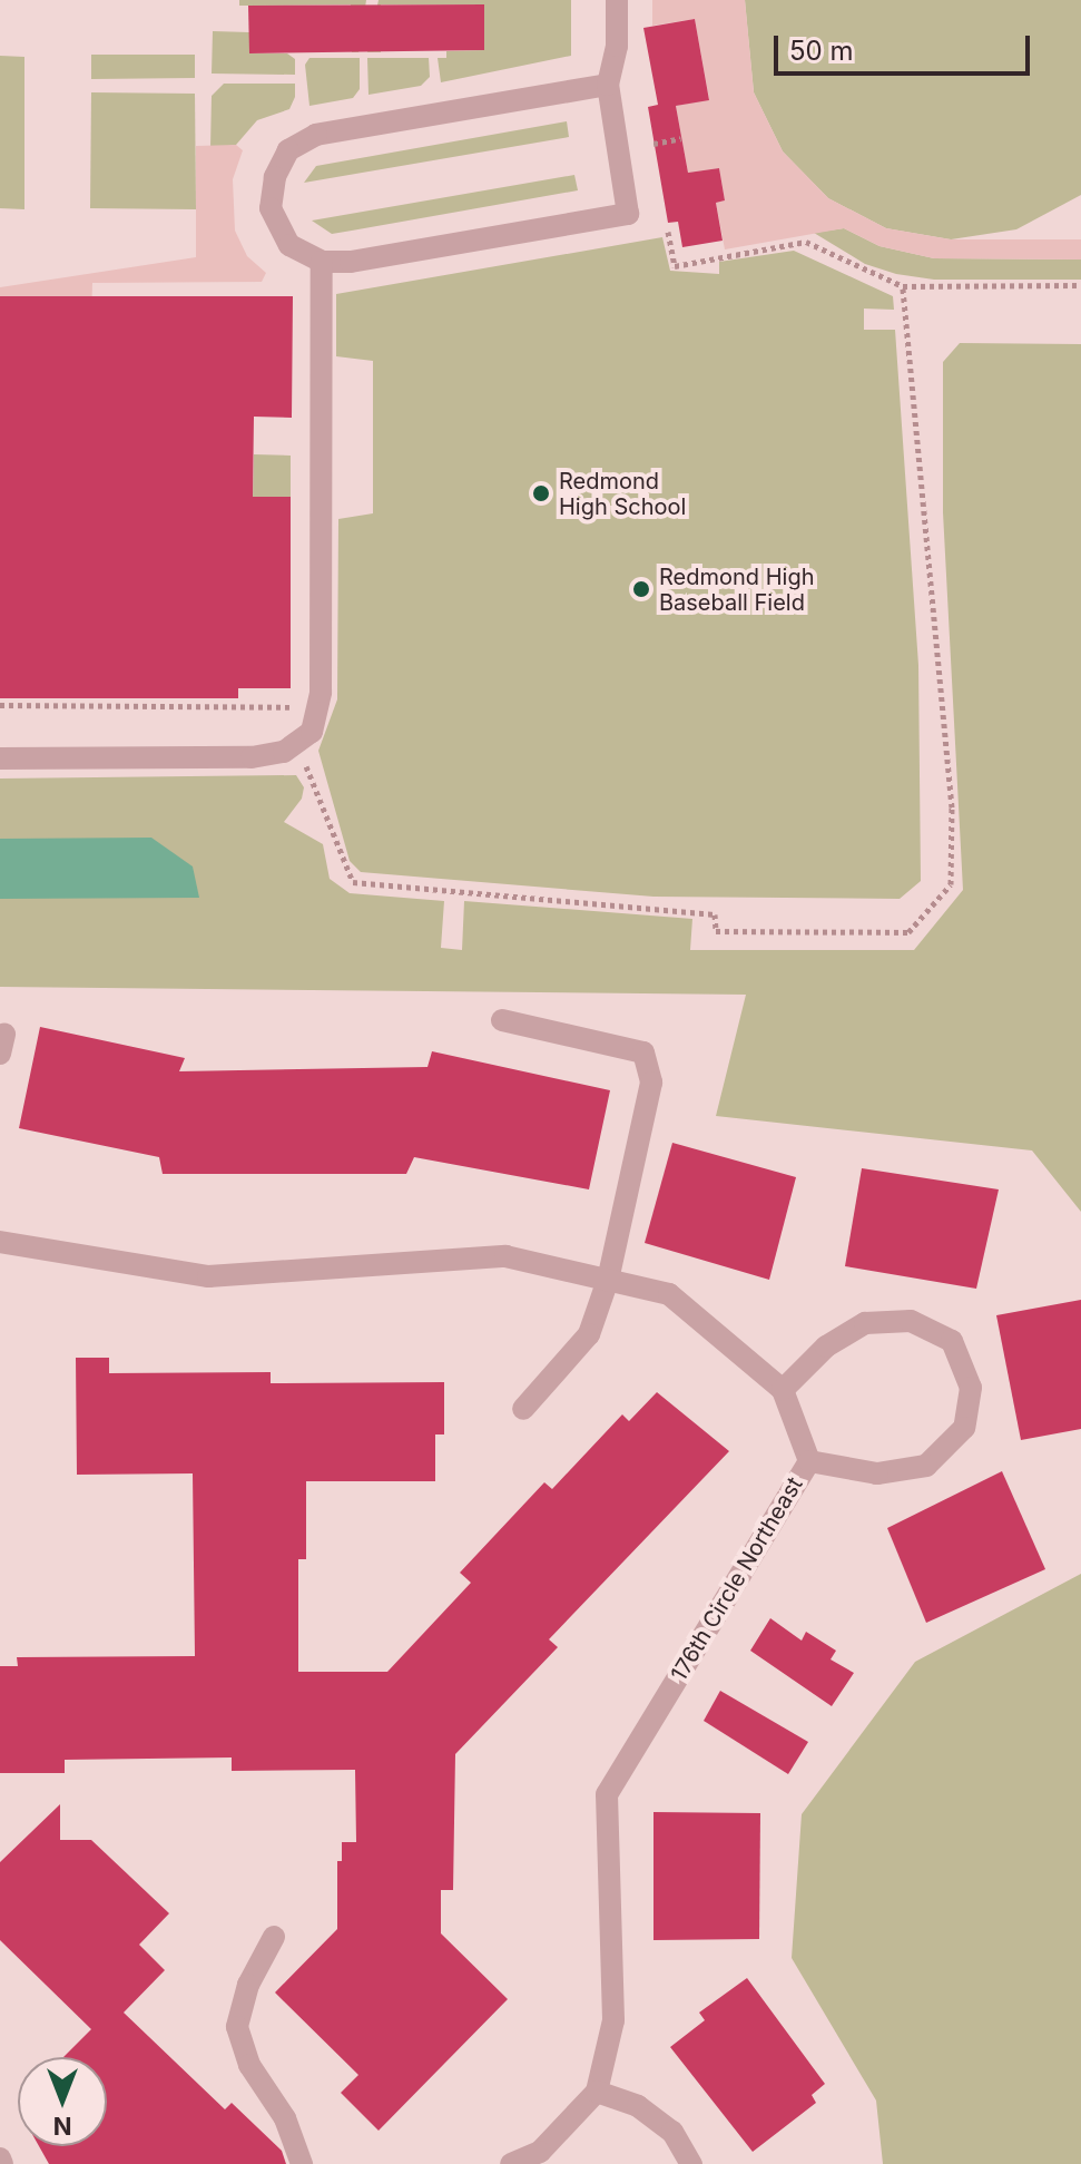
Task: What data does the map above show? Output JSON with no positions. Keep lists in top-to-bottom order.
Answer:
{
  "streets": {
    "lane": ["176th Circle Northeast"]
  },
  "places": ["Redmond High School", "Redmond High Baseball Field"],
  "scale_bar": "50 m",
  "north": "bottom"
}
